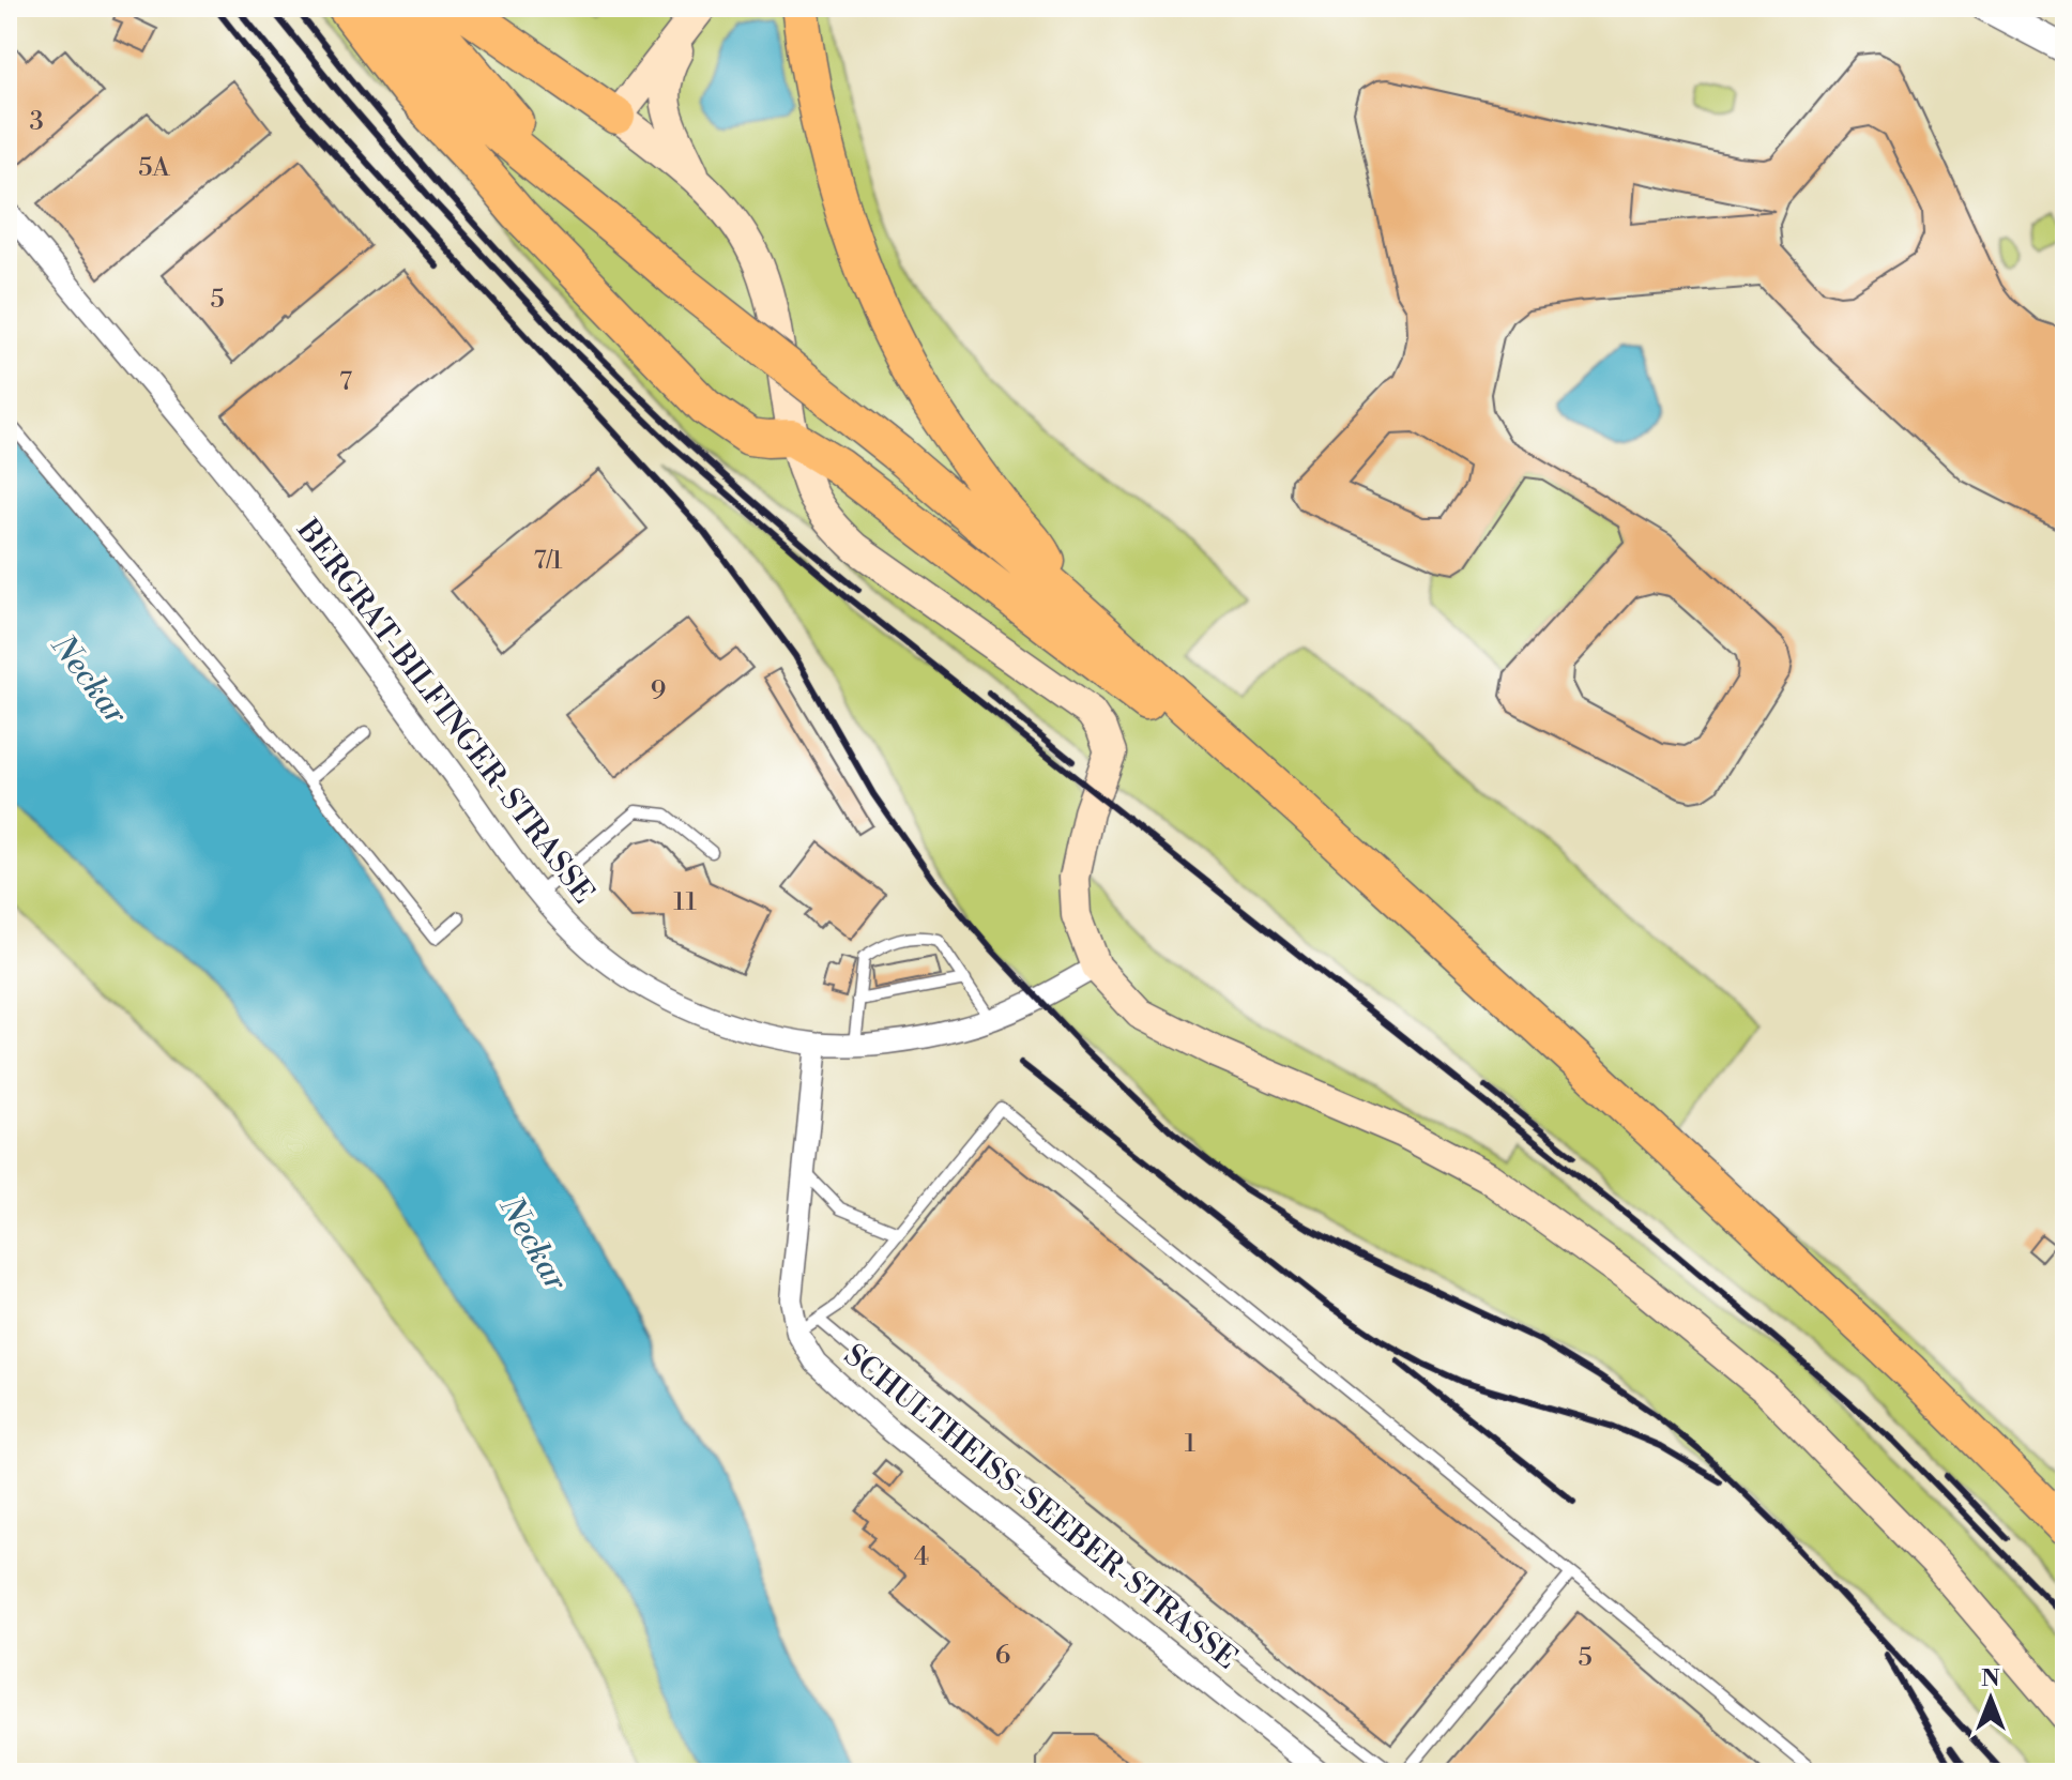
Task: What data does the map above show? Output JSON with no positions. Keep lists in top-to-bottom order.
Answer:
{
  "streets": {
    "street": ["BERGRAT-BILFINGER-STRASSE", "SCHULTHEISS-SEEBER-STRASSE"]
  },
  "crossings": [
    ["BERGRAT-BILFINGER-STRASSE", "SCHULTHEISS-SEEBER-STRASSE"]
  ],
  "water": ["Neckar"],
  "house_numbers": [
    "3",
    "5A",
    "5",
    "7",
    "7/1",
    "9",
    "11",
    "1",
    "4",
    "6",
    "5"
  ],
  "north": "top"
}
